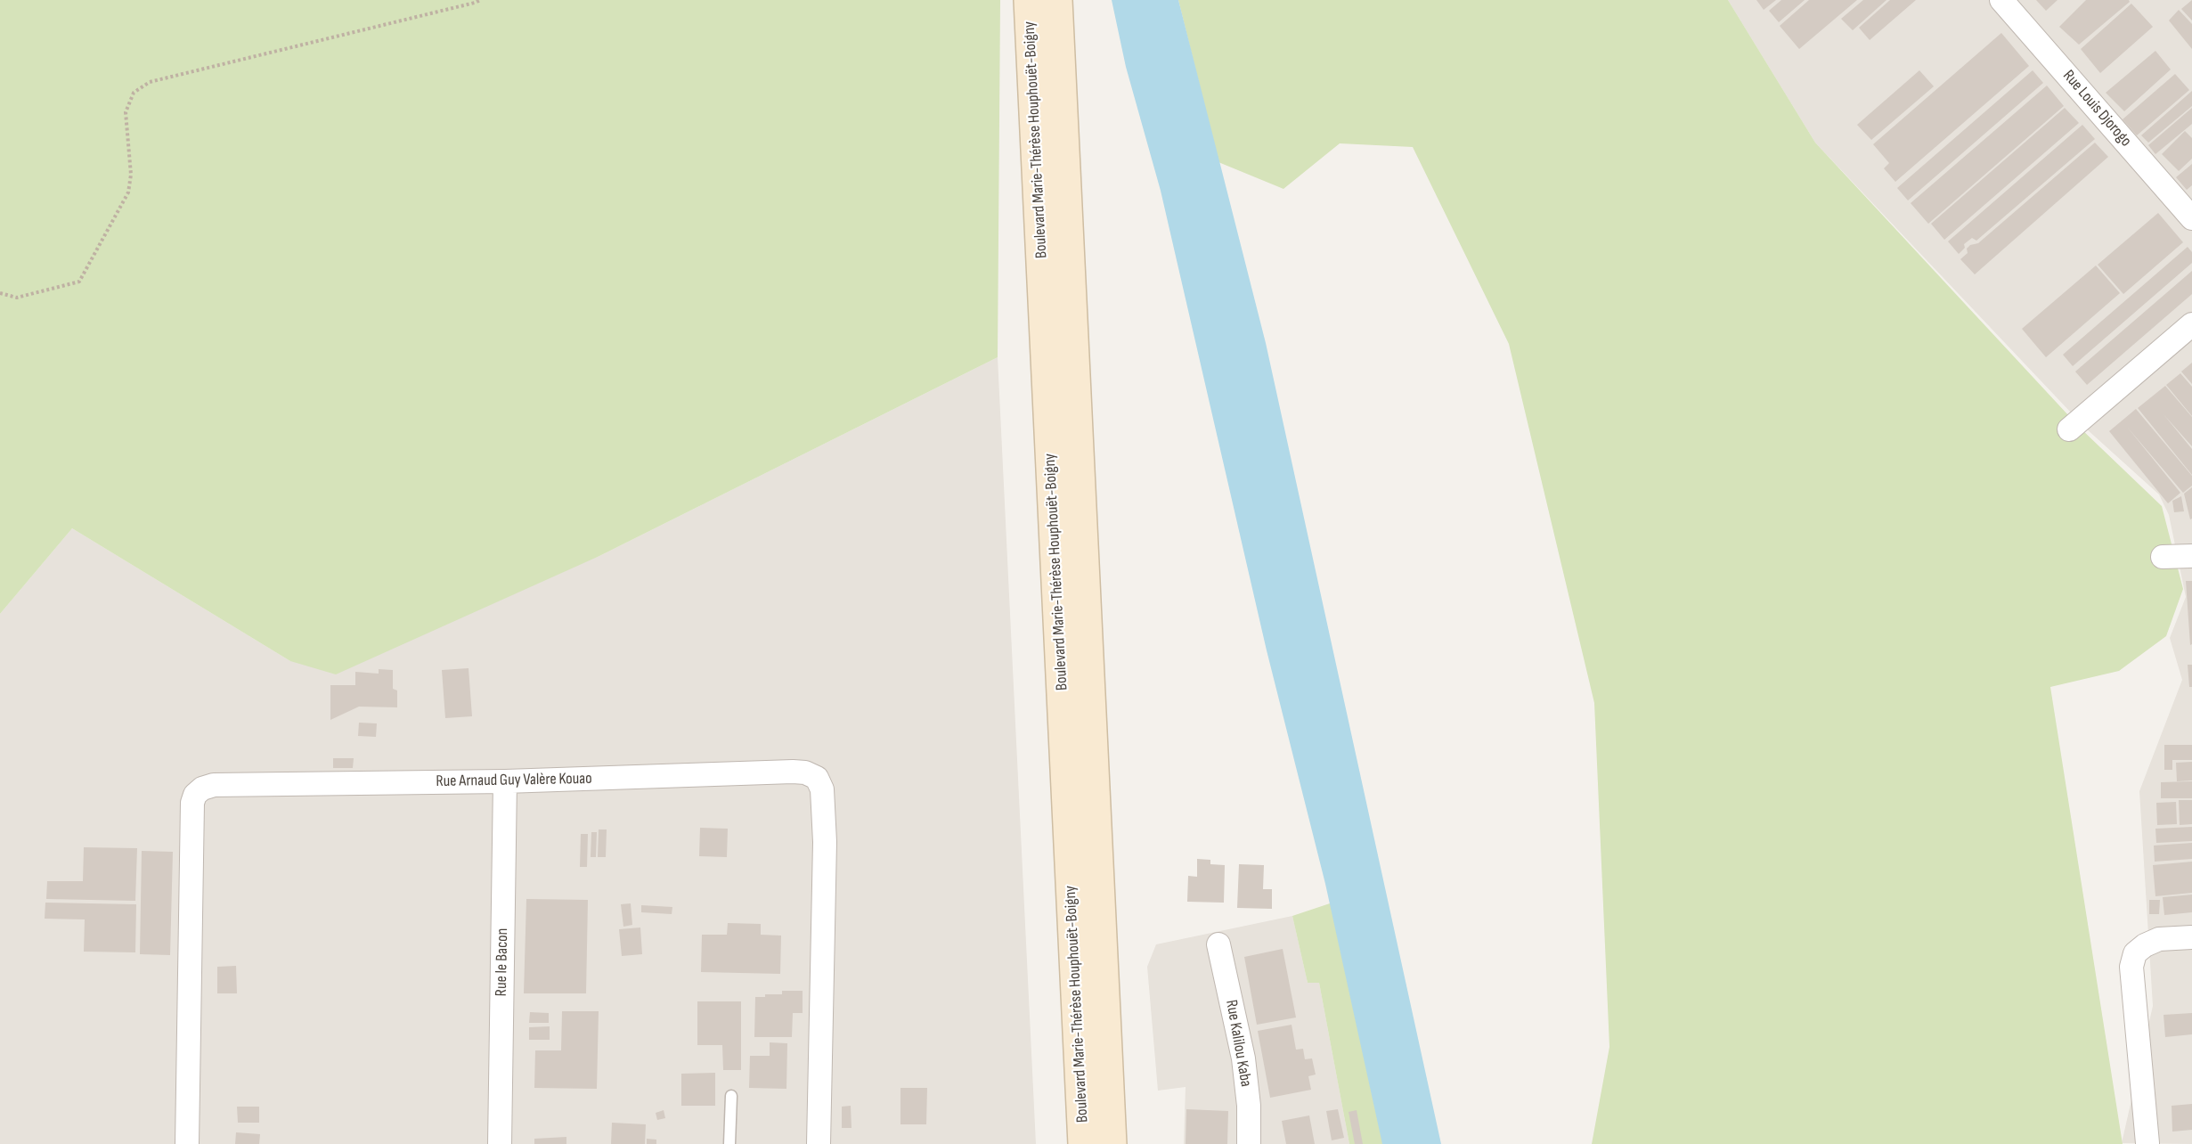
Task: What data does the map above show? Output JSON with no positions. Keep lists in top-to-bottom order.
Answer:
{
  "streets": {
    "main road": ["Boulevard Marie-Thérèse Houphouët-Boigny"],
    "street": [
      "Rue Louis Djorogo",
      "Rue Arnaud Guy Valère Kouao",
      "Rue le Bacon",
      "Rue Kalilou Kaba"
    ]
  },
  "crossings": [
    ["Rue Arnaud Guy Valère Kouao", "Rue le Bacon"]
  ]
}
